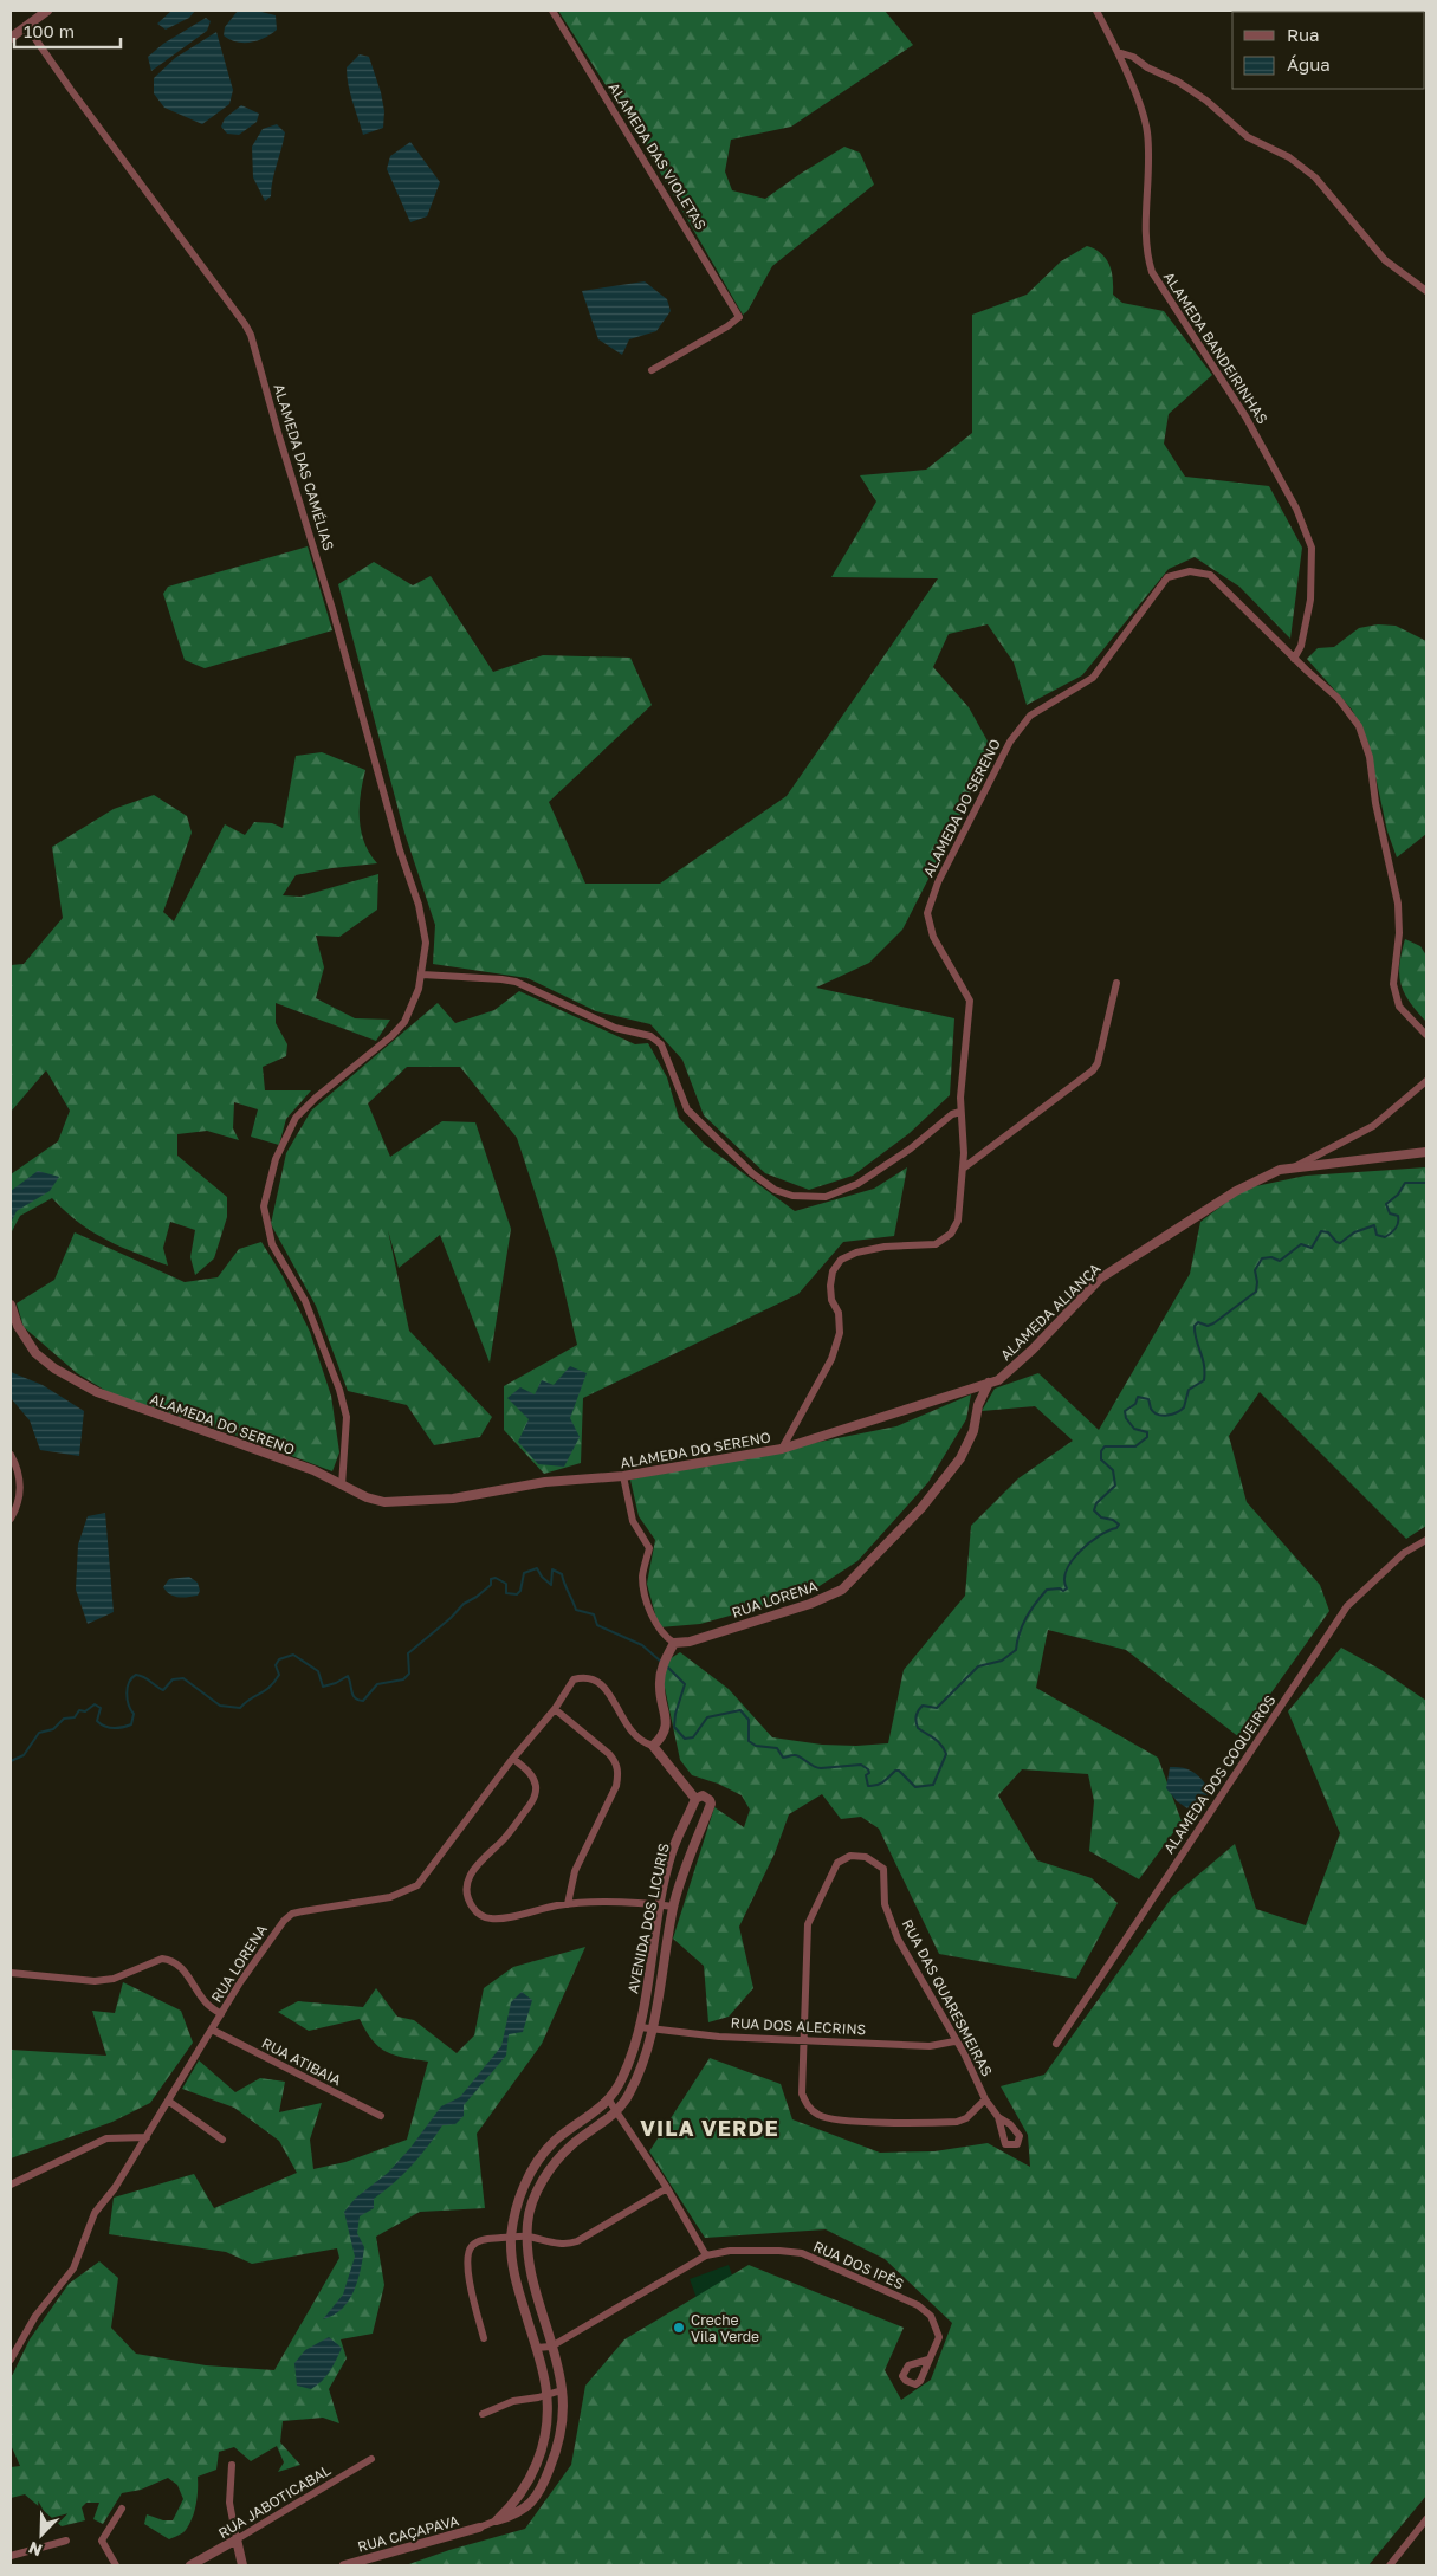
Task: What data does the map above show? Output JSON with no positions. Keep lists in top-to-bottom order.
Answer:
{
  "streets": {
    "street": [
      "ALAMEDA DAS VIOLETAS",
      "ALAMEDA BANDEIRINHAS",
      "ALAMEDA DAS CAMÉLIAS",
      "ALAMEDA DO SERENO",
      "ALAMEDA ALIANÇA",
      "RUA LORENA",
      "ALAMEDA DOS COQUEIROS",
      "AVENIDA DOS LICURIS",
      "RUA DAS QUARESMEIRAS",
      "RUA DOS ALECRINS",
      "RUA ATIBAIA",
      "RUA DOS IPÊS",
      "RUA JABOTICABAL",
      "RUA CAÇAPAVA"
    ]
  },
  "crossings": [
    ["ALAMEDA BANDEIRINHAS", "ALAMEDA DO SERENO"],
    ["ALAMEDA DAS CAMÉLIAS", "ALAMEDA DO SERENO"],
    ["ALAMEDA DO SERENO", "ALAMEDA ALIANÇA"],
    ["ALAMEDA ALIANÇA", "RUA LORENA"],
    ["RUA LORENA", "RUA ATIBAIA"],
    ["AVENIDA DOS LICURIS", "RUA DOS ALECRINS"],
    ["AVENIDA DOS LICURIS", "RUA DOS IPÊS"],
    ["AVENIDA DOS LICURIS", "RUA CAÇAPAVA"],
    ["RUA DAS QUARESMEIRAS", "RUA DOS ALECRINS"]
  ],
  "districts": ["VILA VERDE"],
  "places": ["Creche Vila Verde"],
  "legend": ["Rua", "Água"],
  "scale_bar": "100 m",
  "north": "bottom left"
}
